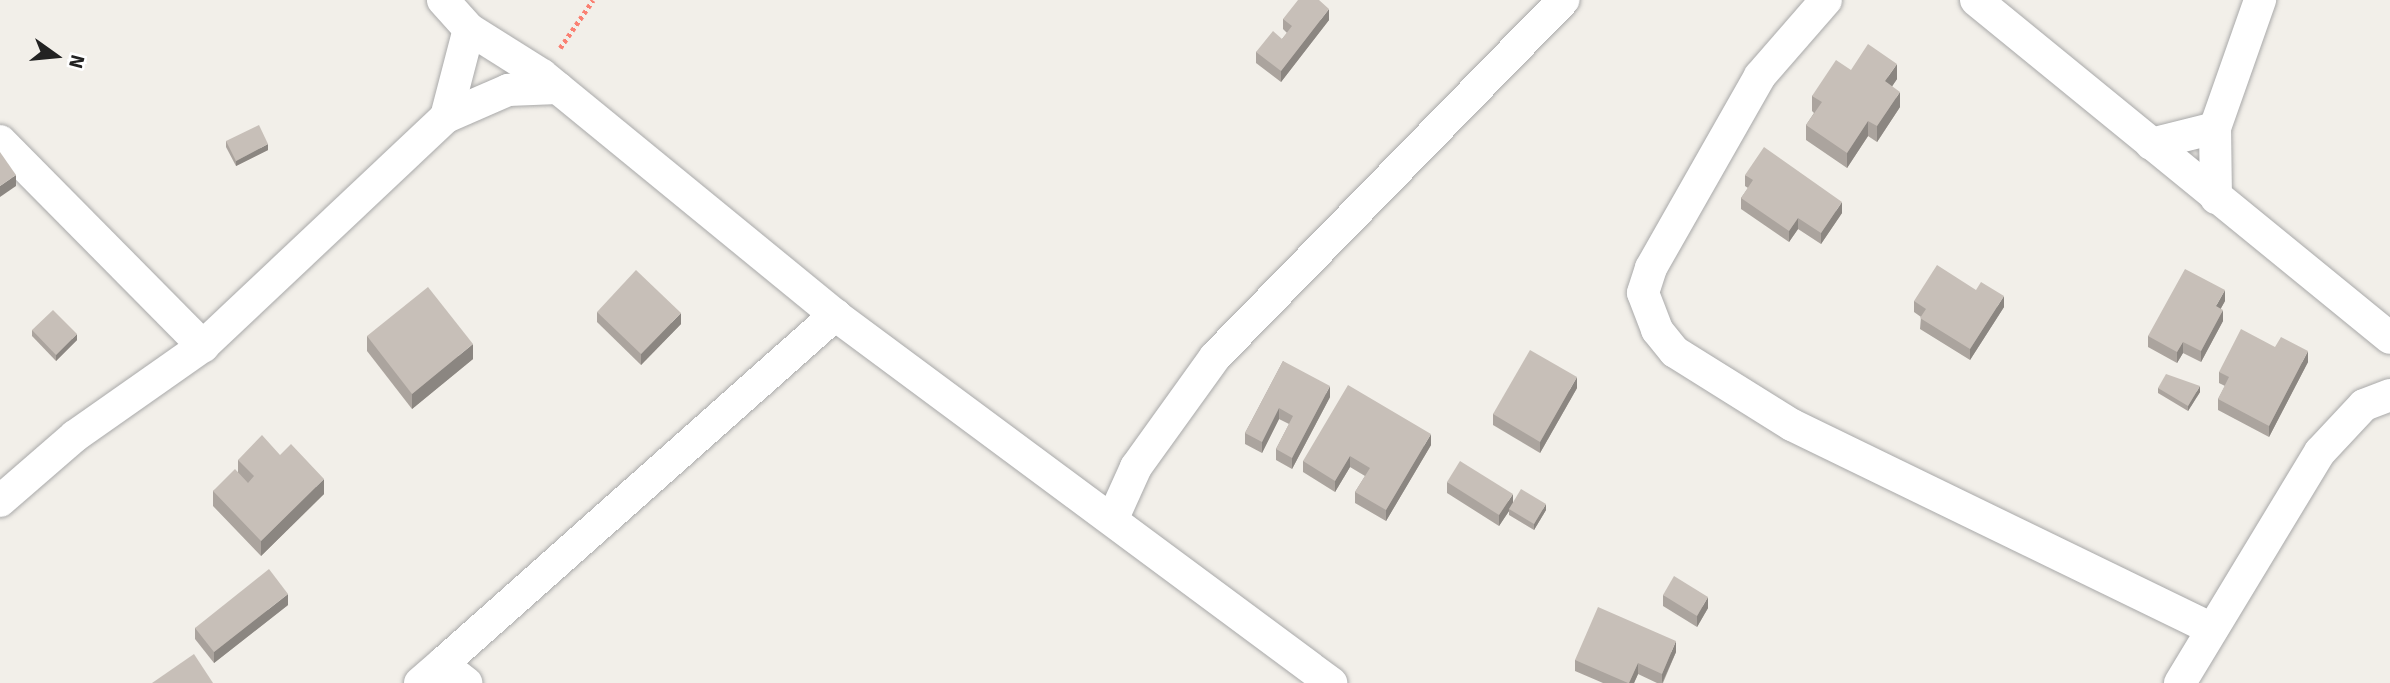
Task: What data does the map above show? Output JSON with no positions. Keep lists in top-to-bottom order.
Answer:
{
  "north": "right"
}
